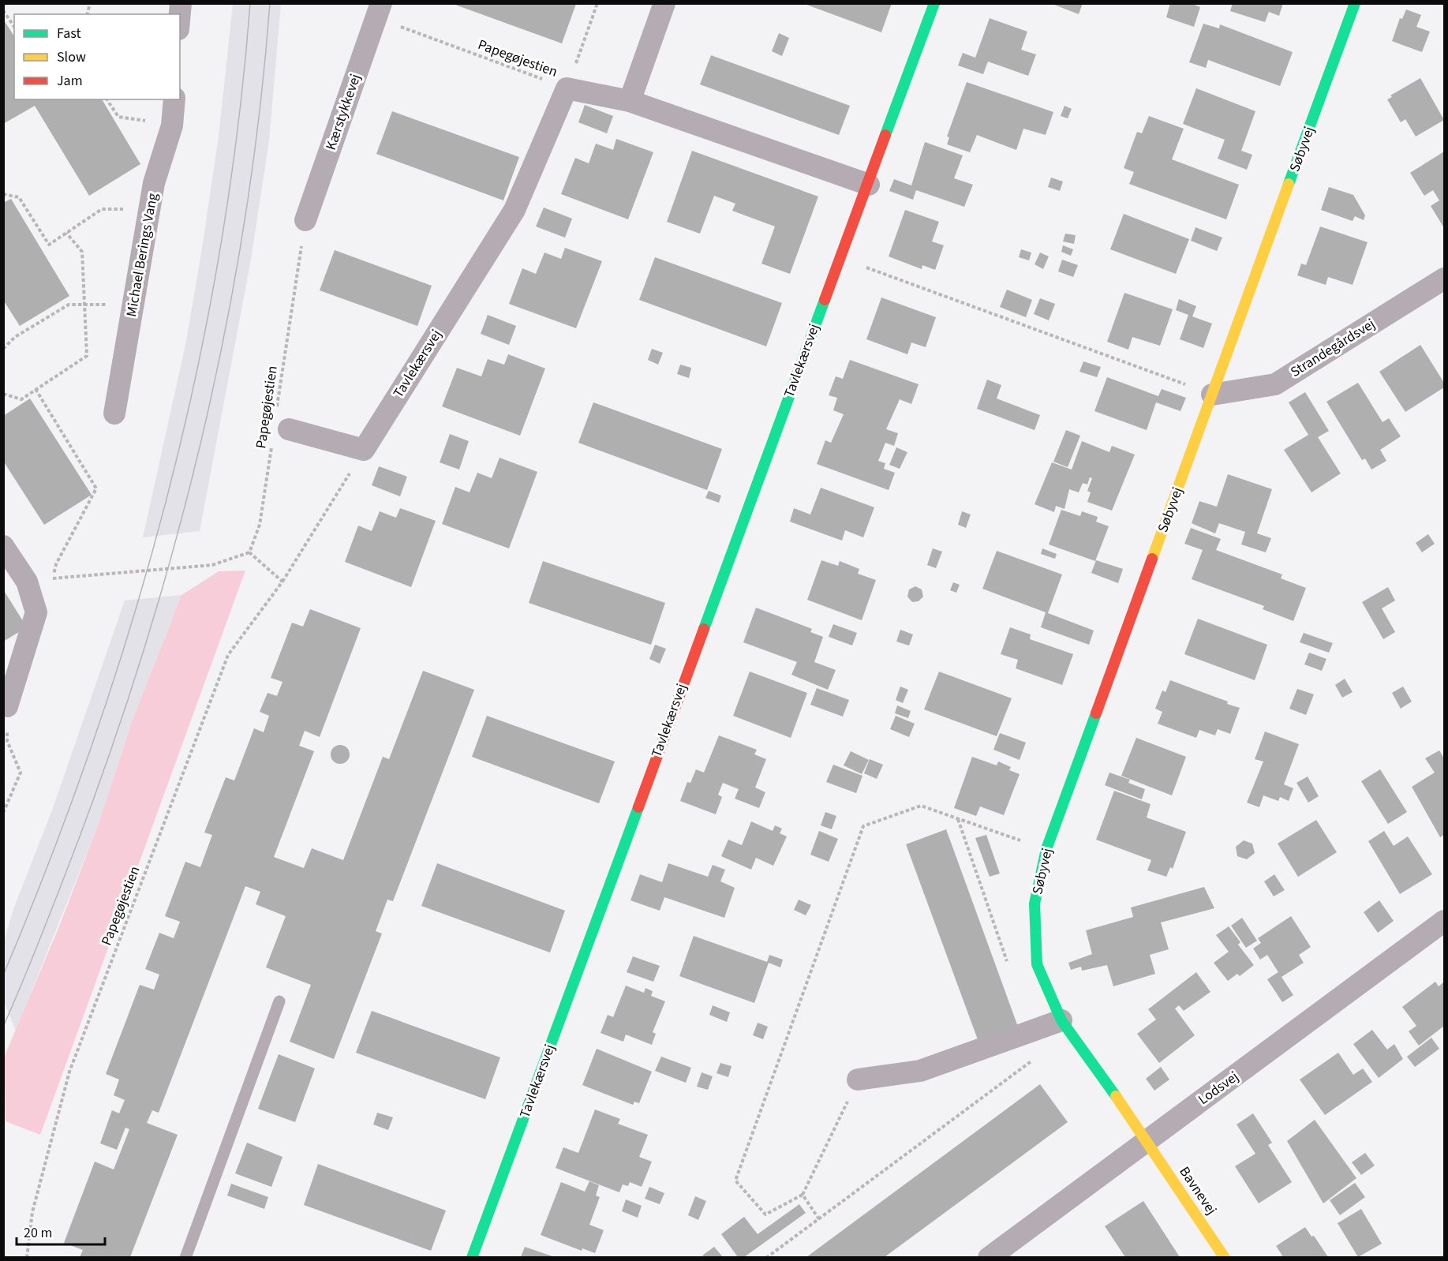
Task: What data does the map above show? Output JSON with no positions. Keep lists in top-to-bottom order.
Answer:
{
  "streets": {
    "street": [
      "Kærstykkevej",
      "Søbyvej",
      "Michael Berings Vang",
      "Strandegårdsvej",
      "Tavlekærsvej",
      "Lodsvej",
      "Bavnevej"
    ],
    "path": ["Papegøjestien"]
  },
  "crossings": [
    ["Papegøjestien", "Kærstykkevej"],
    ["Papegøjestien", "Tavlekærsvej"],
    ["Søbyvej", "Strandegårdsvej"],
    ["Søbyvej", "Lodsvej"],
    ["Søbyvej", "Bavnevej"],
    ["Lodsvej", "Bavnevej"]
  ],
  "legend": ["Fast", "Slow", "Jam"],
  "scale_bar": "20 m"
}
